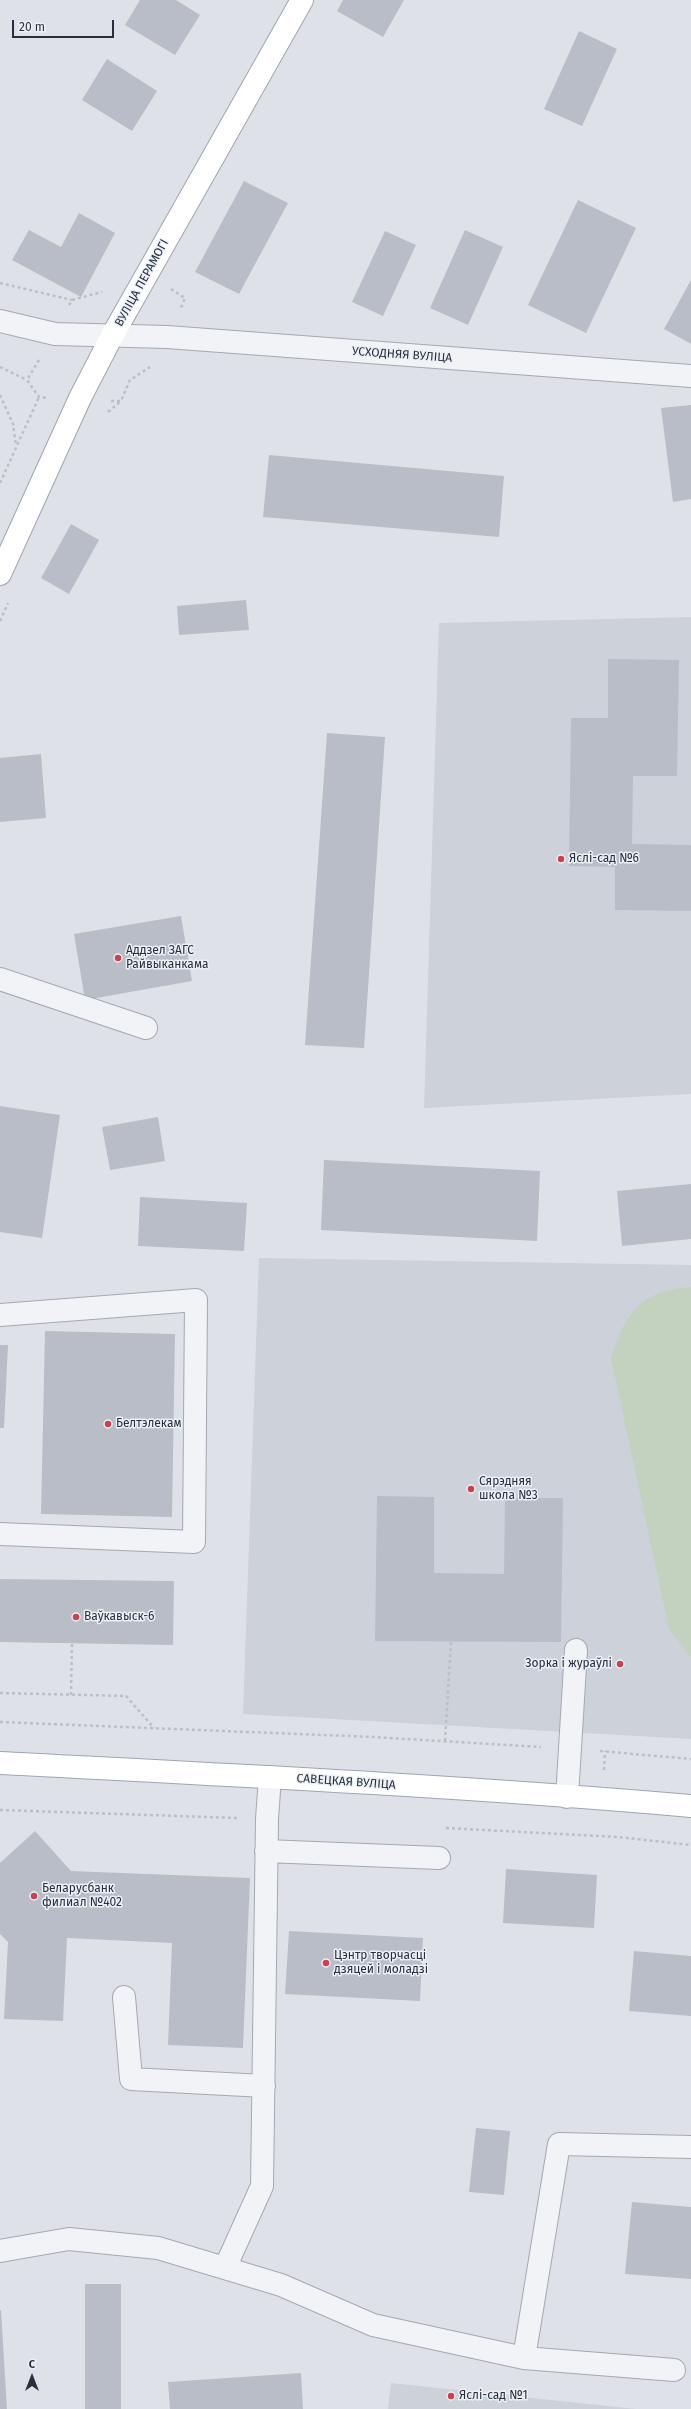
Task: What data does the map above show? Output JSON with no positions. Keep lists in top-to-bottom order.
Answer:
{
  "streets": {
    "main road": ["ВУЛІЦА ПЕРАМОГІ", "САВЕЦКАЯ ВУЛІЦА"],
    "street": ["УСХОДНЯЯ ВУЛІЦА"]
  },
  "crossings": [
    ["ВУЛІЦА ПЕРАМОГІ", "УСХОДНЯЯ ВУЛІЦА"]
  ],
  "places": [
    "Яслі-сад №6",
    "Аддзел ЗАГС Райвыканкама",
    "Белтэлекам",
    "Сярэдняя школа №3",
    "Ваўкавыск-6",
    "Зорка і жураўлі",
    "Беларусбанк филиал №402",
    "Цэнтр творчасці дзяцей і моладзі",
    "Яслі-сад №1"
  ],
  "scale_bar": "20 m",
  "north": "top"
}
